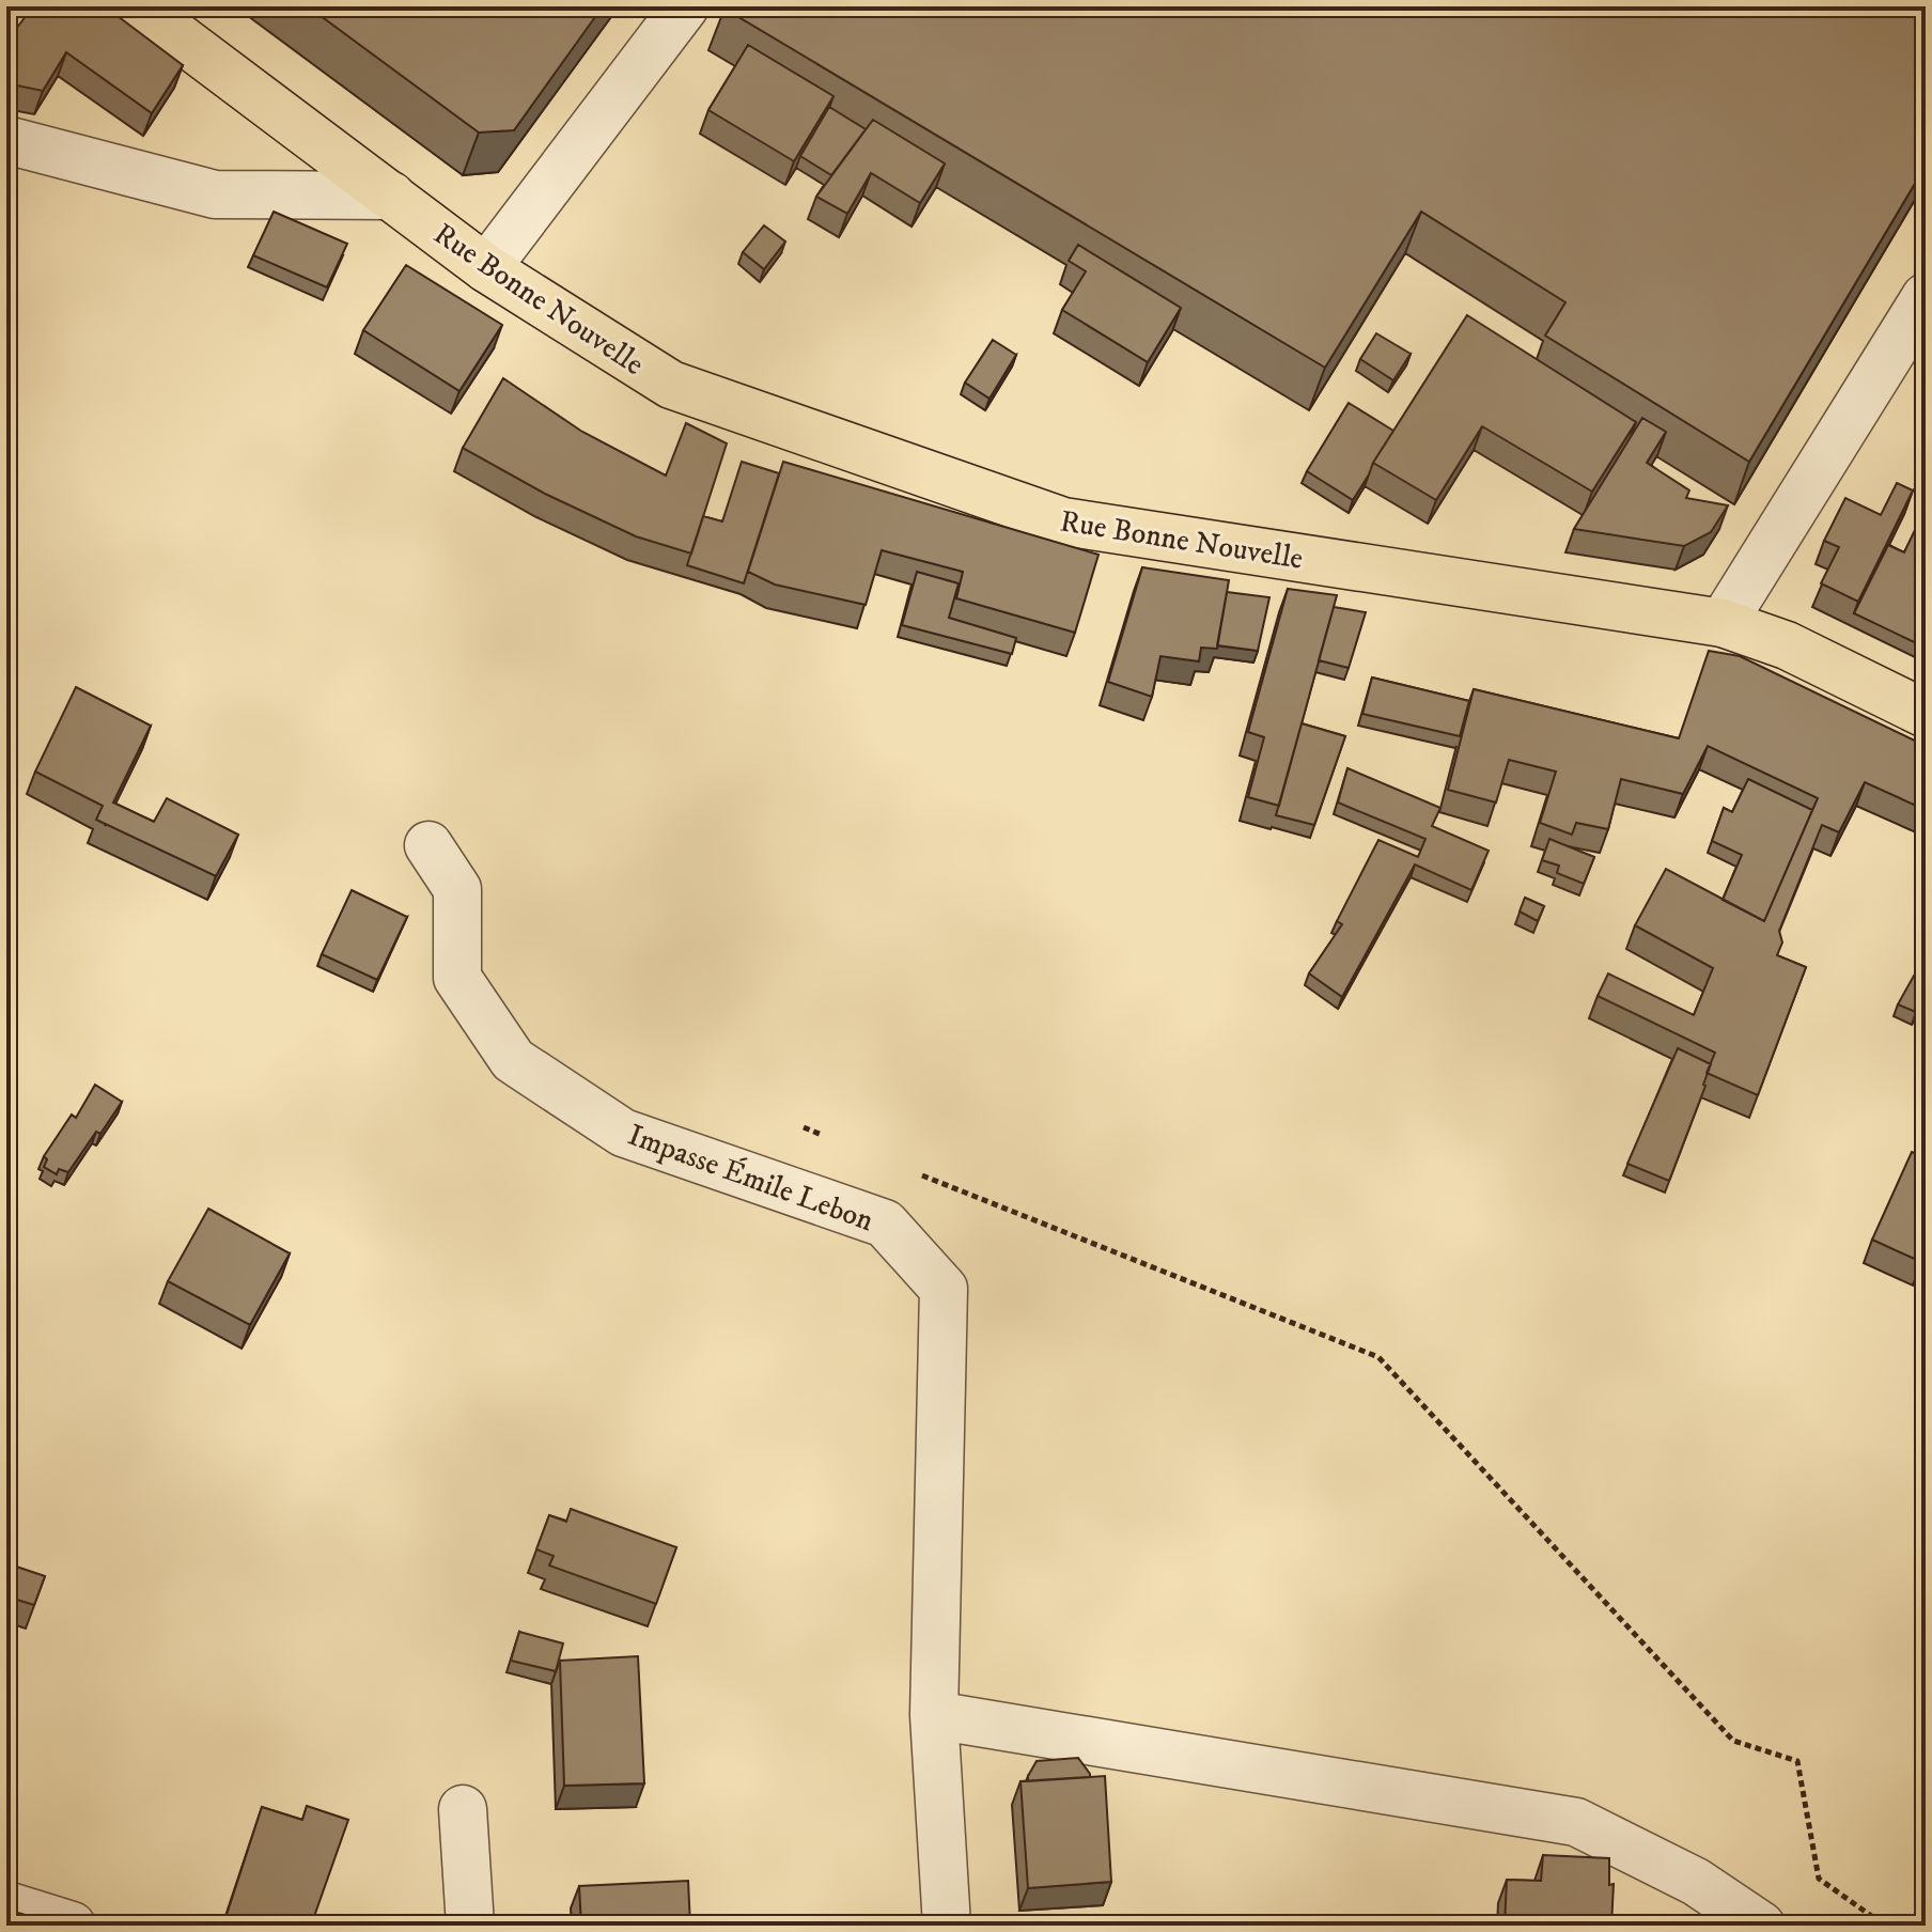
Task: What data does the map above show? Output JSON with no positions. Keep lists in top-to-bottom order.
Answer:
{
  "streets": {
    "main road": ["Rue Bonne Nouvelle"],
    "street": ["Impasse Émile Lebon"]
  }
}
